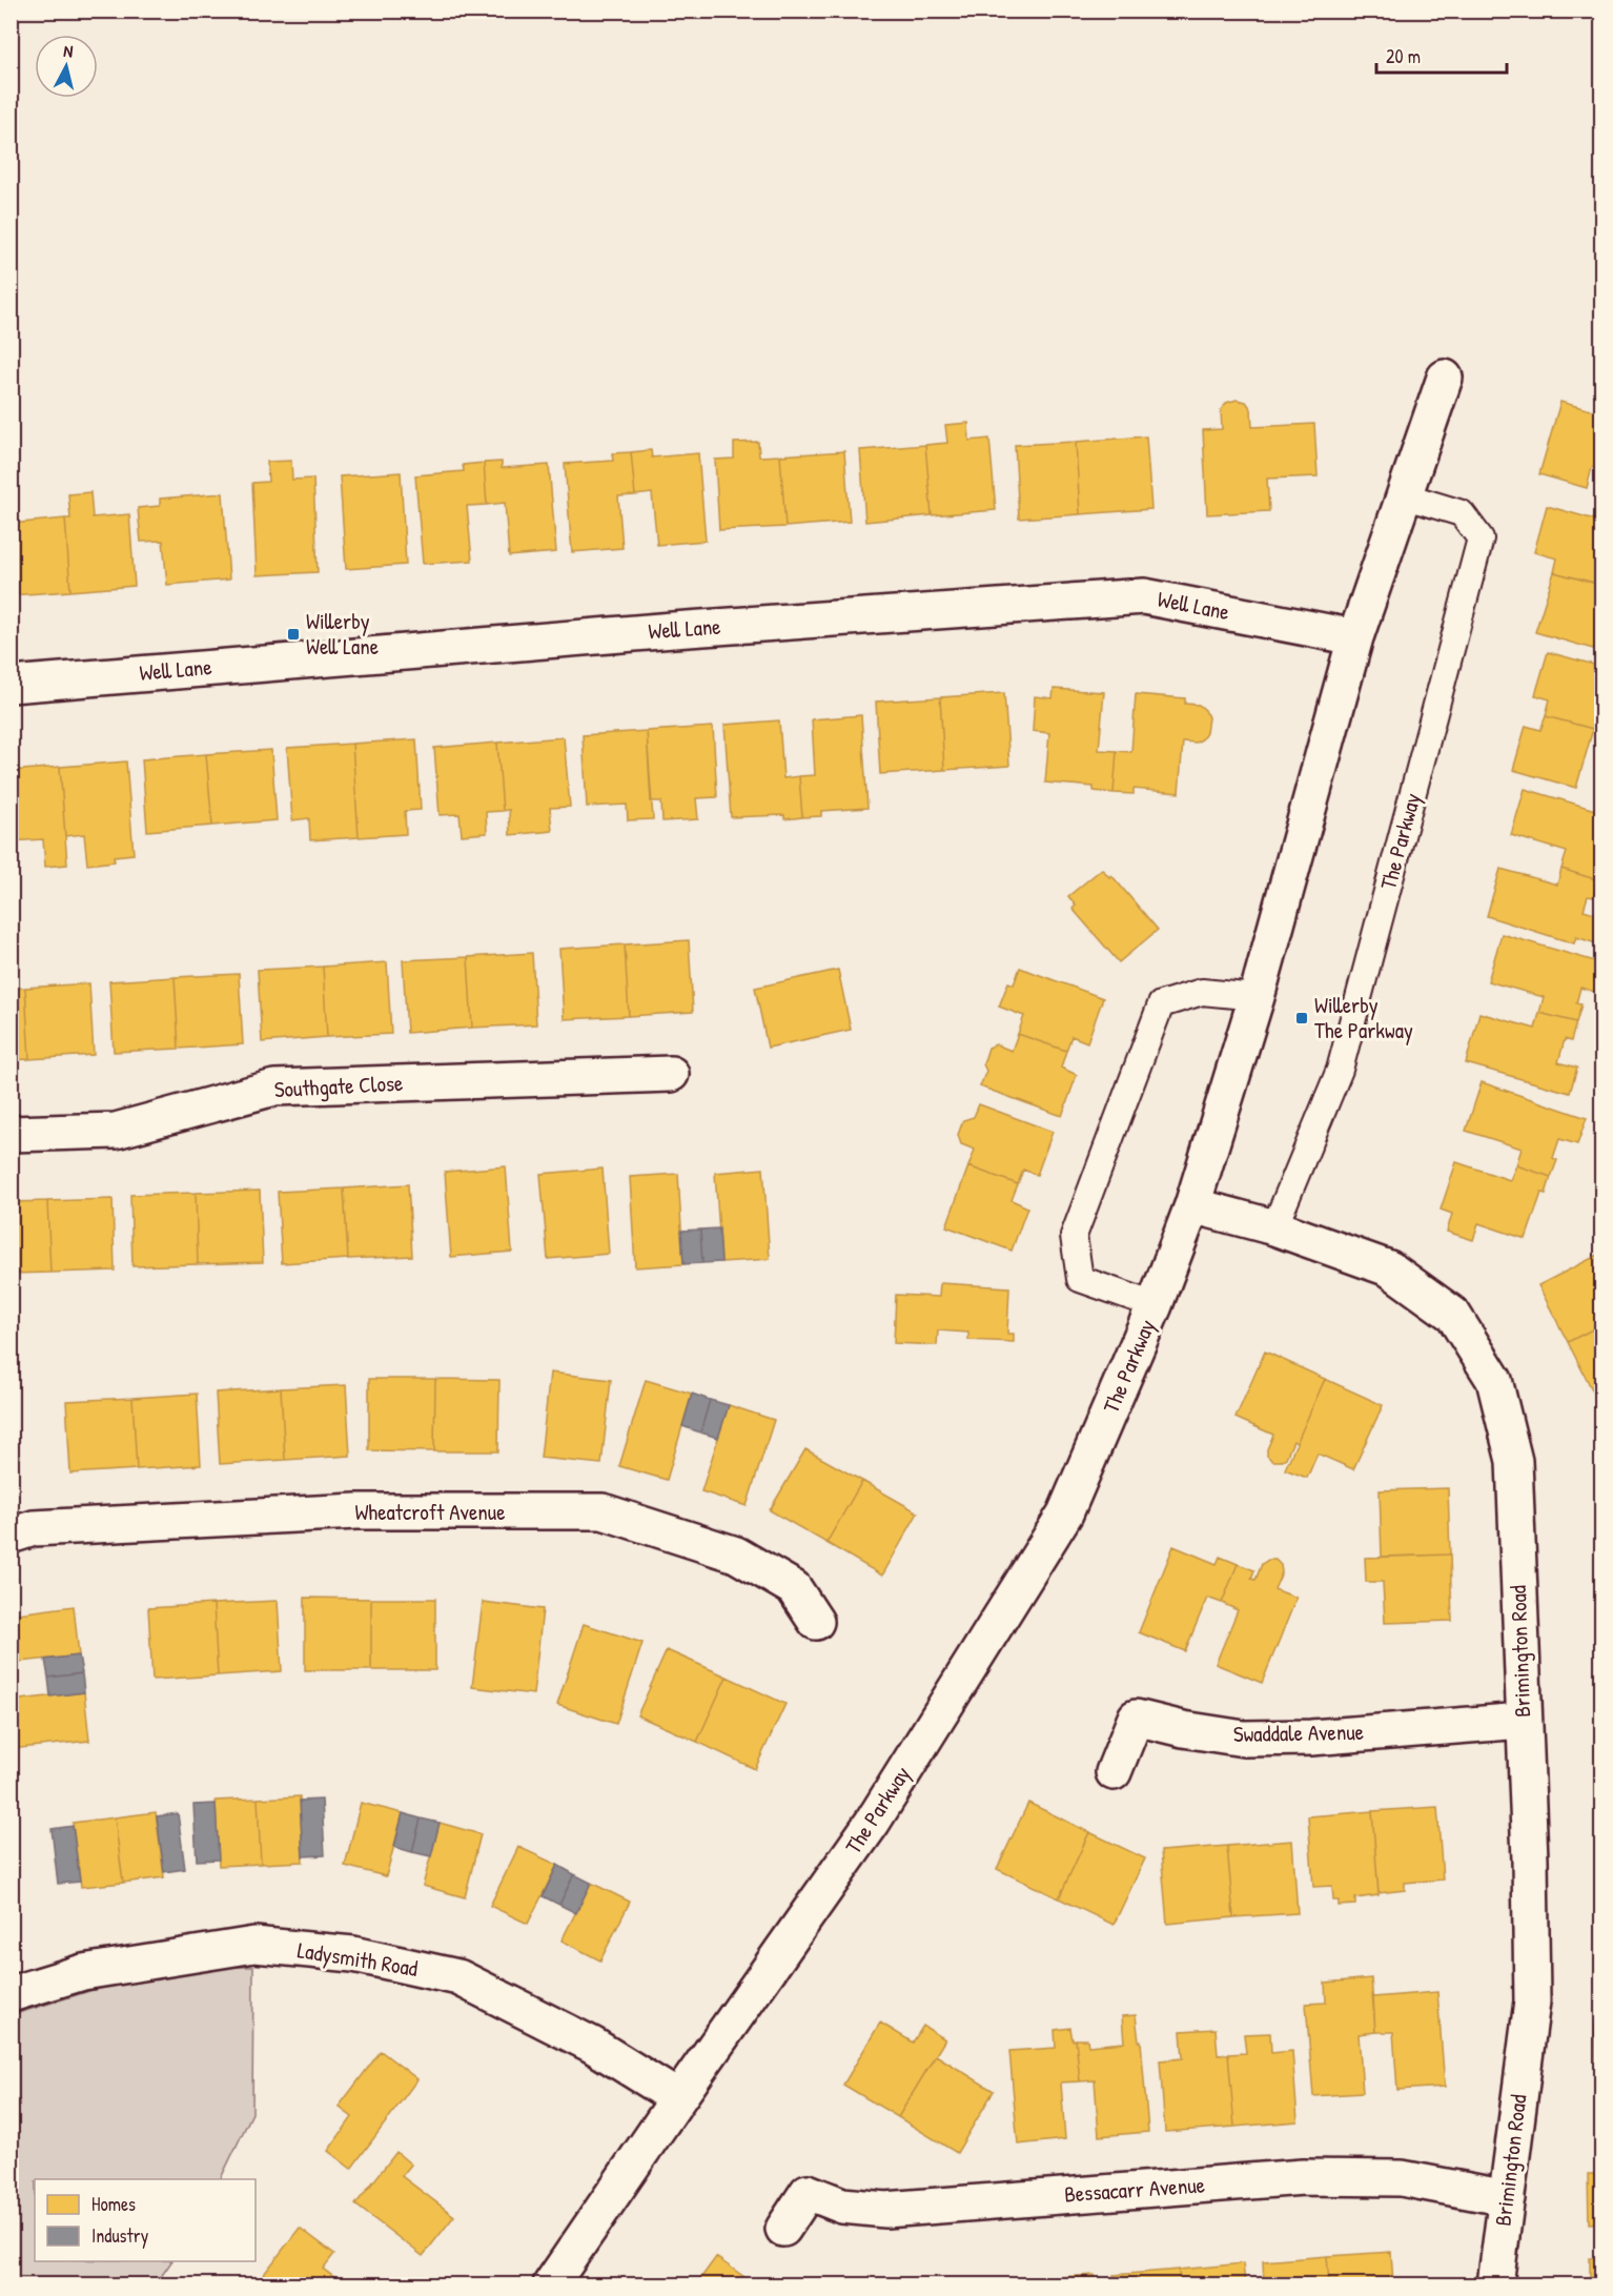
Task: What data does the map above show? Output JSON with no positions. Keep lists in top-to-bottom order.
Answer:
{
  "streets": {
    "street": [
      "Well Lane",
      "The Parkway",
      "Southgate Close",
      "Wheatcroft Avenue",
      "Brimington Road",
      "Swaddale Avenue",
      "Ladysmith Road",
      "Bessacarr Avenue"
    ]
  },
  "crossings": [
    ["Well Lane", "The Parkway"],
    ["The Parkway", "Brimington Road"],
    ["The Parkway", "Ladysmith Road"],
    ["Brimington Road", "Swaddale Avenue"],
    ["Brimington Road", "Bessacarr Avenue"]
  ],
  "places": {
    "transit": ["Willerby Well Lane", "Willerby The Parkway"]
  },
  "legend": ["Homes", "Industry"],
  "scale_bar": "20 m",
  "north": "top"
}
